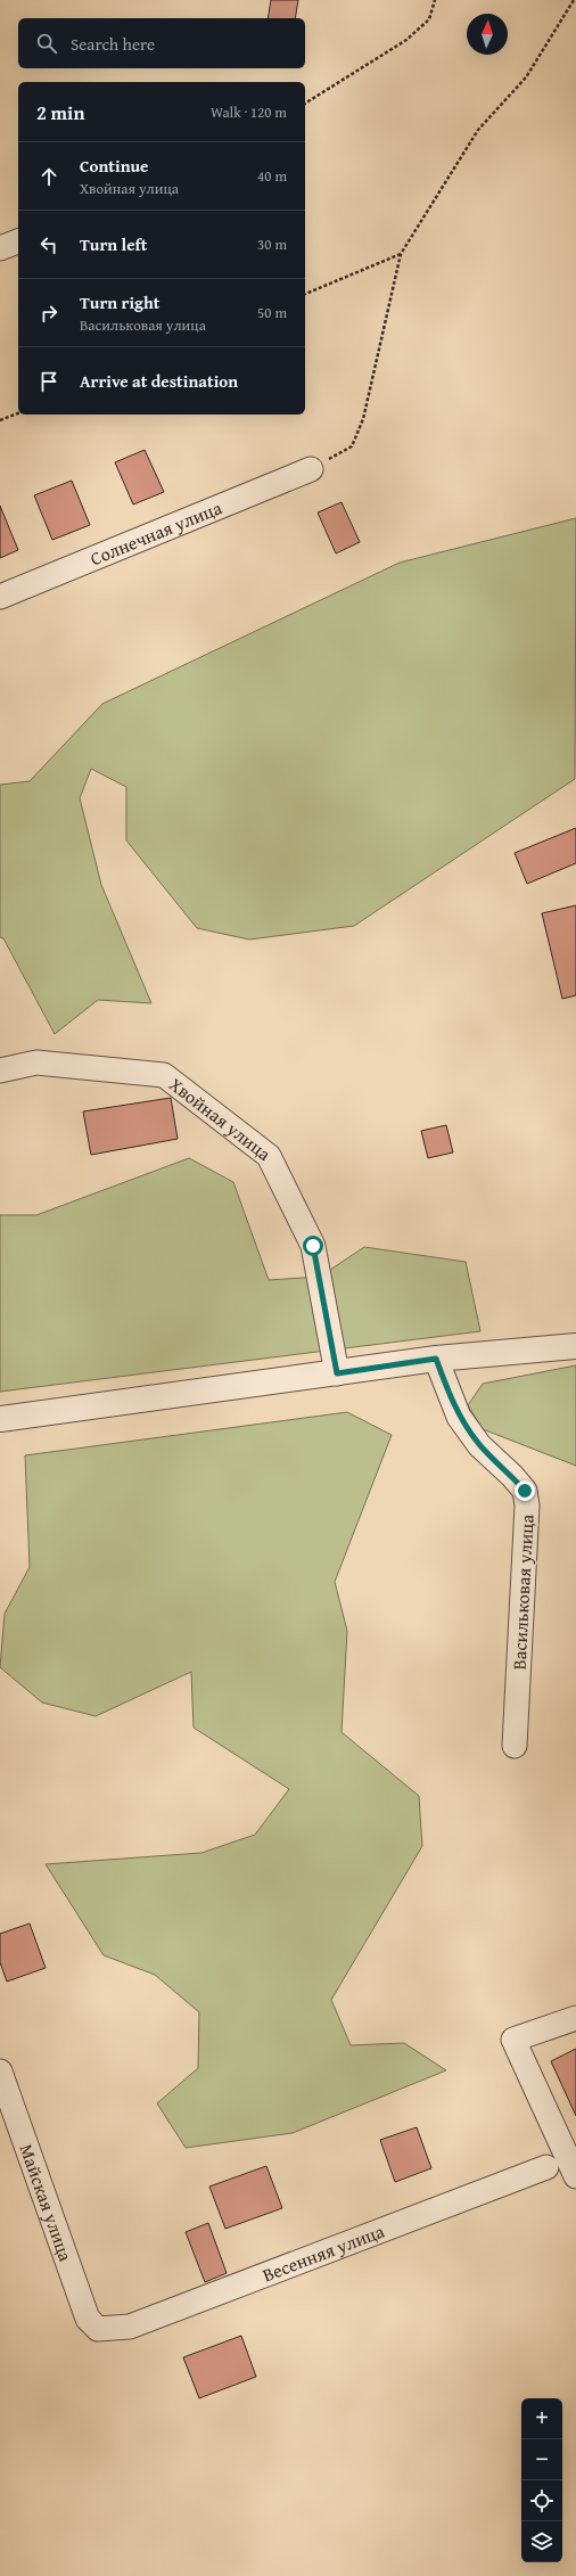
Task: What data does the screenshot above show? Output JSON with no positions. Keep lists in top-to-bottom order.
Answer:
{
  "streets": {
    "street": [
      "Солнечная улица",
      "Хвойная улица",
      "Васильковая улица",
      "Майская улица",
      "Весенняя улица"
    ]
  },
  "crossings": [
    ["Майская улица", "Весенняя улица"]
  ],
  "north": "top",
  "page": {
    "search": "Search here",
    "heading": ["2 min", "Walk · 120 m"],
    "list": [
      ["Continue", "Хвойная улица", "40 m"],
      ["Turn left", "30 m"],
      ["Turn right", "Васильковая улица", "50 m"],
      "Arrive at destination"
    ],
    "map_buttons": ["+", "−"]
  }
}
